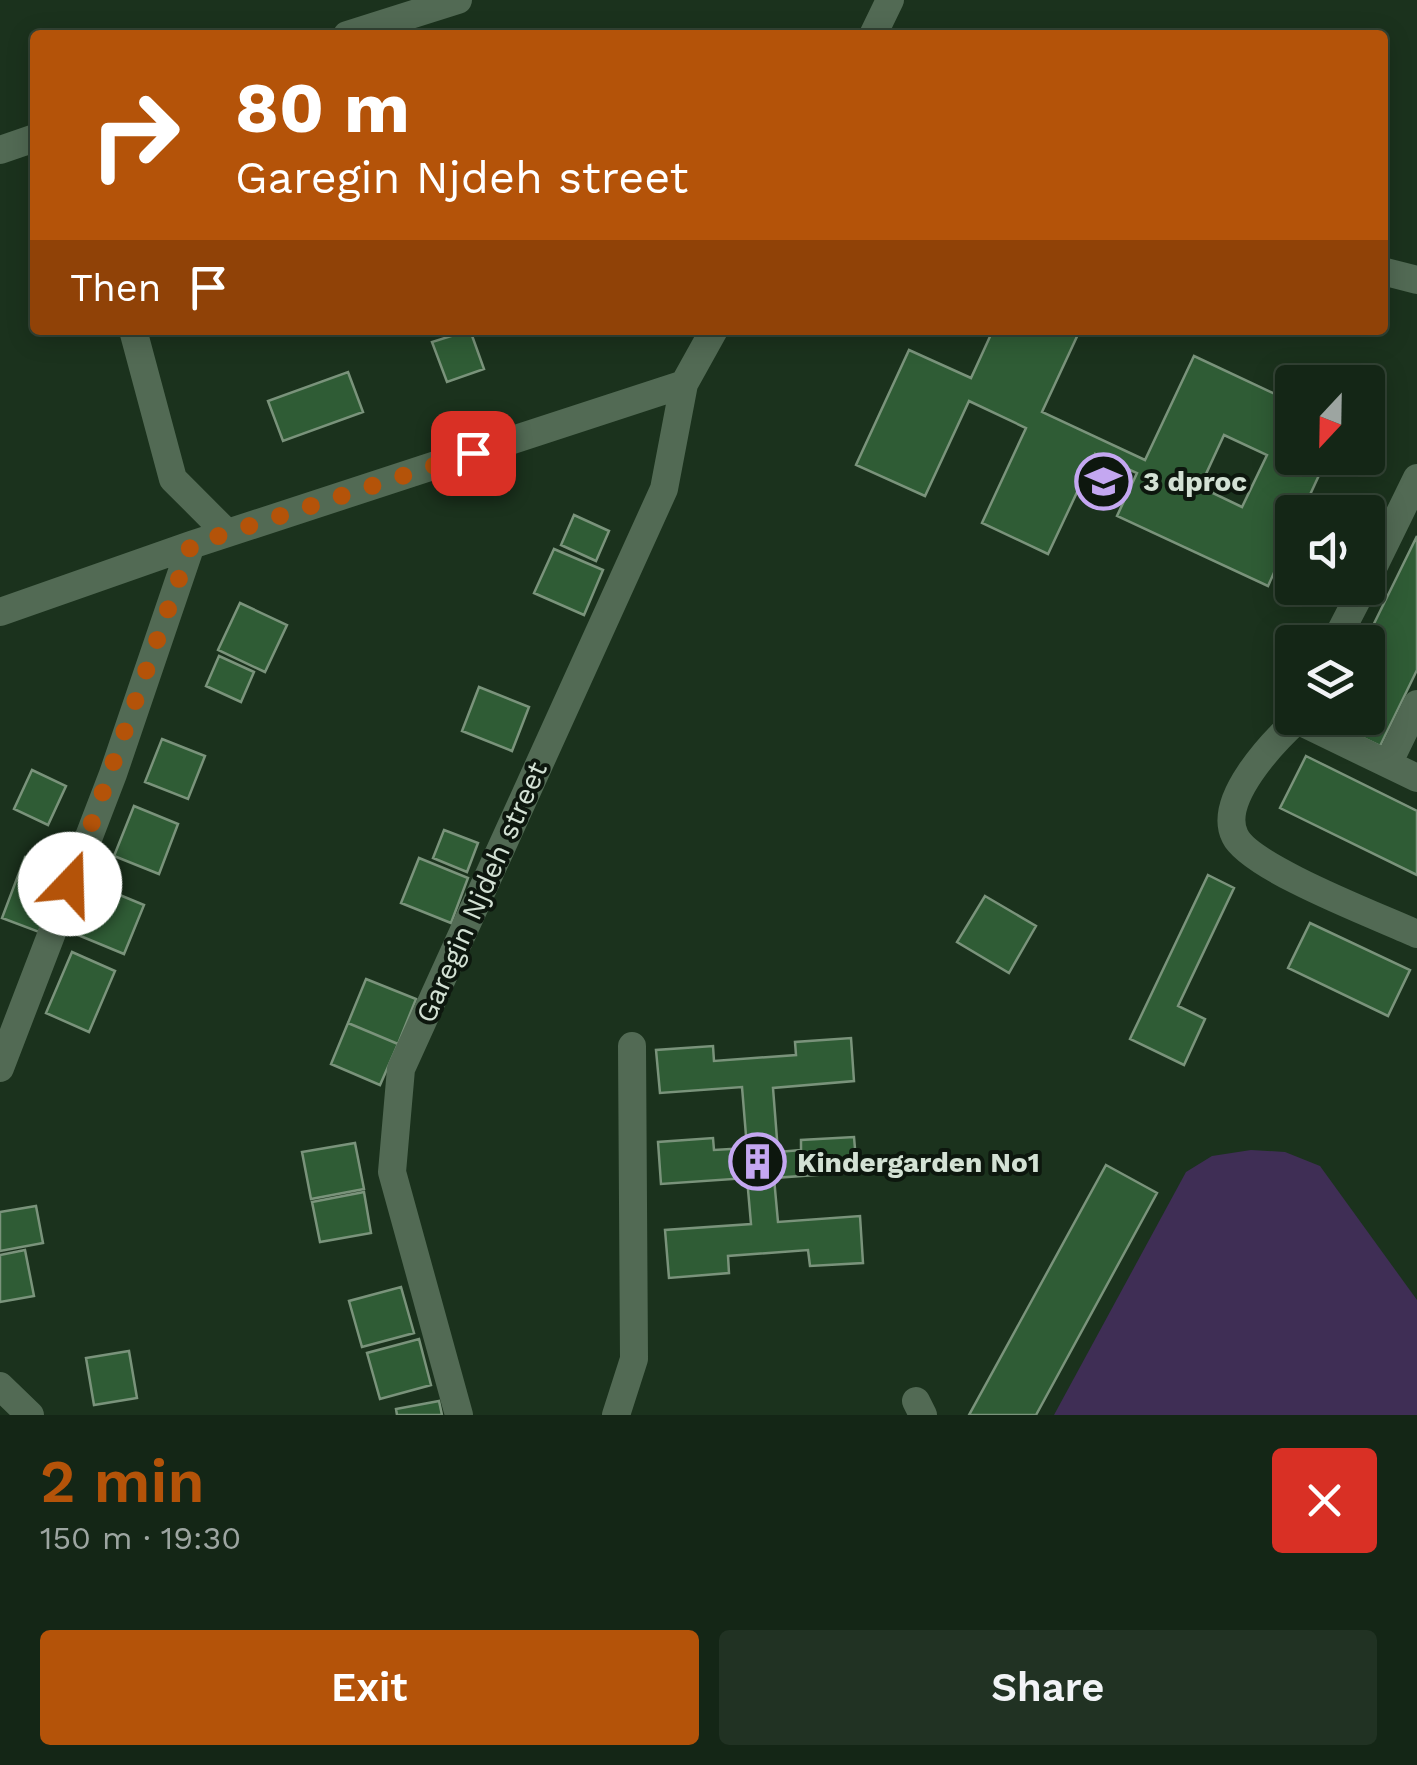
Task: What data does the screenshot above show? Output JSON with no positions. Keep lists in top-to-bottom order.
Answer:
{
  "streets": {
    "street": ["Garegin Njdeh street"]
  },
  "places": {
    "school or university": ["3 dproc"],
    "building": ["Kindergarden No1"]
  },
  "north": "bottom",
  "page": {
    "turn": ["80 m", "Garegin Njdeh street"],
    "then": "Then",
    "heading": ["2 min", "150 m · 19:30"],
    "buttons": ["Exit", "Share"]
  }
}
